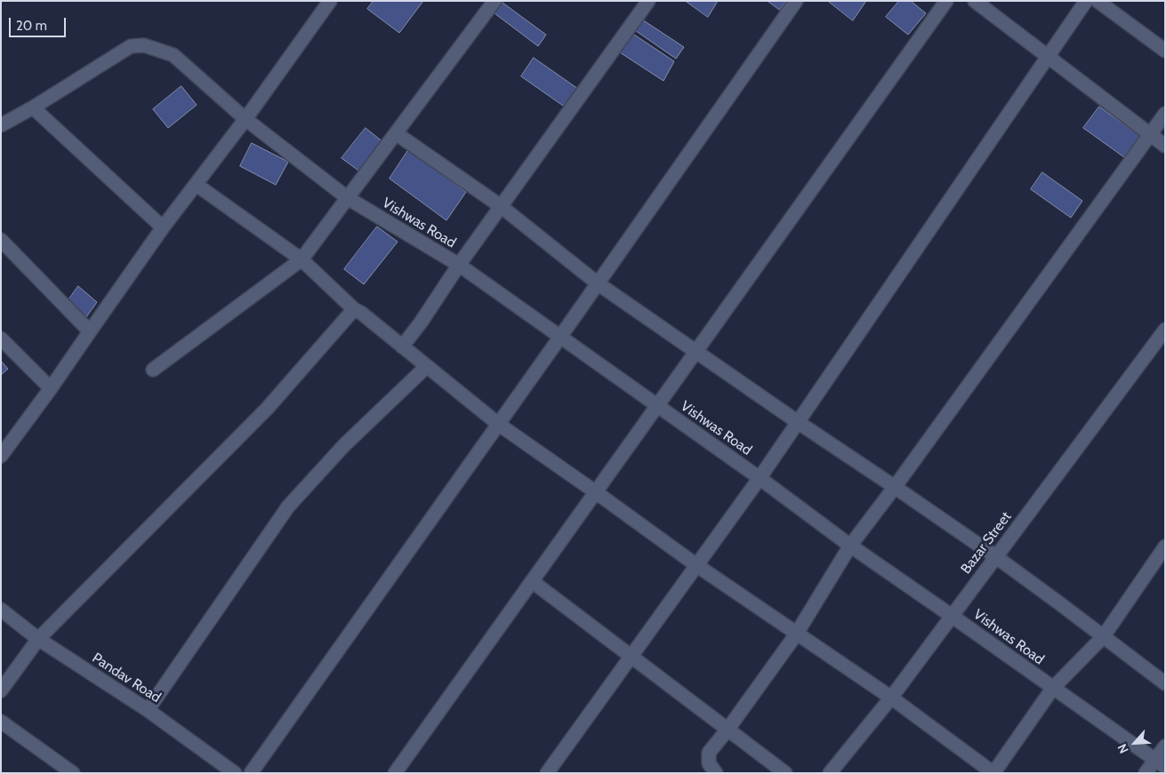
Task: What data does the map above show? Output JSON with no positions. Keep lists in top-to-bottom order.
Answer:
{
  "streets": {
    "street": ["Vishwas Road", "Bazar Street", "Pandav Road"]
  },
  "crossings": [
    ["Vishwas Road", "Bazar Street"]
  ],
  "scale_bar": "20 m",
  "north": "bottom left"
}
